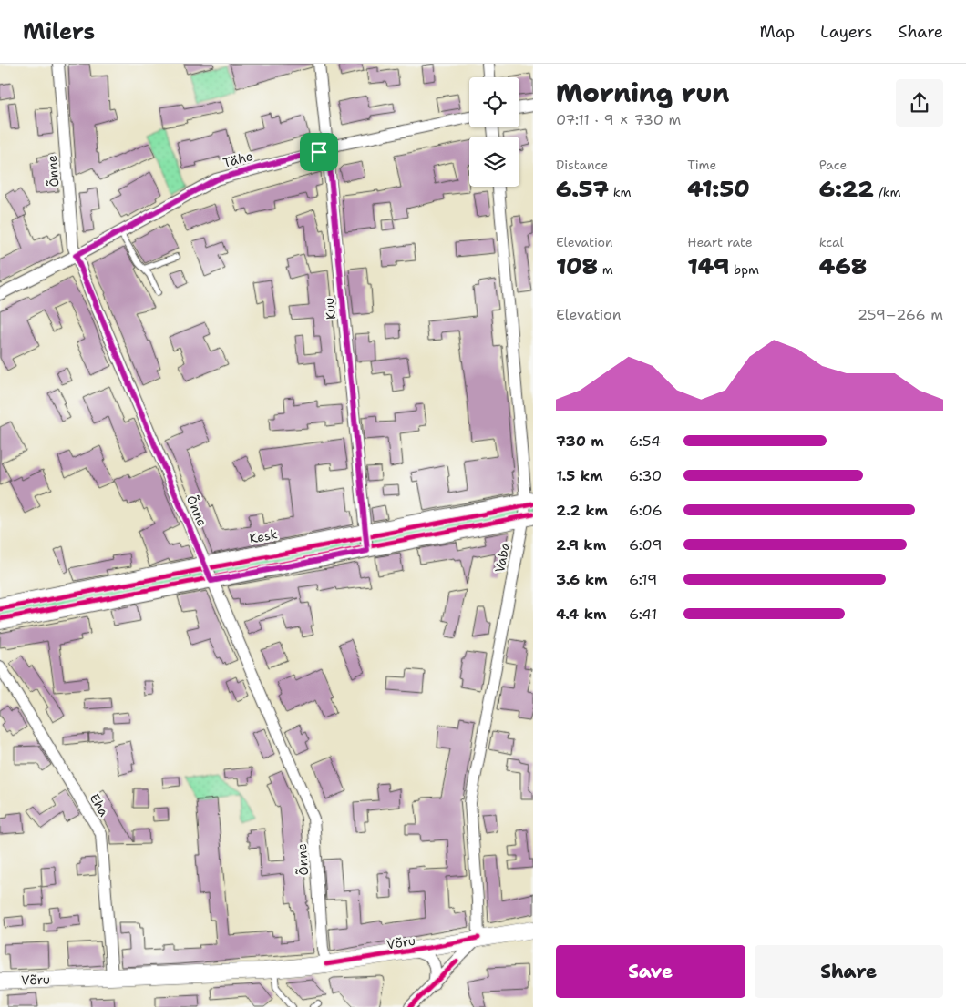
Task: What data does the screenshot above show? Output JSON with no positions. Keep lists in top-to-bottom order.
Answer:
{
  "streets": {
    "main road": ["Võru"],
    "street": [
      "Tähe",
      "Õnne",
      "Kuu",
      "Kesk",
      "Vaba",
      "Eha"
    ]
  },
  "crossings": [
    ["Tähe", "Õnne"],
    ["Tähe", "Kuu"],
    ["Õnne", "Kesk"],
    ["Õnne", "Võru"],
    ["Kuu", "Kesk"],
    ["Kesk", "Vaba"],
    ["Vaba", "Võru"],
    ["Eha", "Võru"]
  ],
  "page": {
    "header": "Milers",
    "nav": ["Map", "Layers", "Share"],
    "heading": ["Morning run", "07:11 · 9 × 730 m"],
    "stats": [
      ["Distance", "6.57 km"],
      ["Time", "41:50"],
      ["Pace", "6:22 /km"],
      ["Elevation", "108 m"],
      ["Heart rate", "149 bpm"],
      ["kcal", "468"]
    ],
    "chart": ["Elevation", "259–266 m"],
    "list": [
      {
        "name": "730 m",
        "note": "6:54"
      },
      {
        "name": "1.5 km",
        "note": "6:30"
      },
      {
        "name": "2.2 km",
        "note": "6:06"
      },
      {
        "name": "2.9 km",
        "note": "6:09"
      },
      {
        "name": "3.6 km",
        "note": "6:19"
      },
      {
        "name": "4.4 km",
        "note": "6:41"
      }
    ],
    "buttons": ["Save", "Share"]
  }
}
